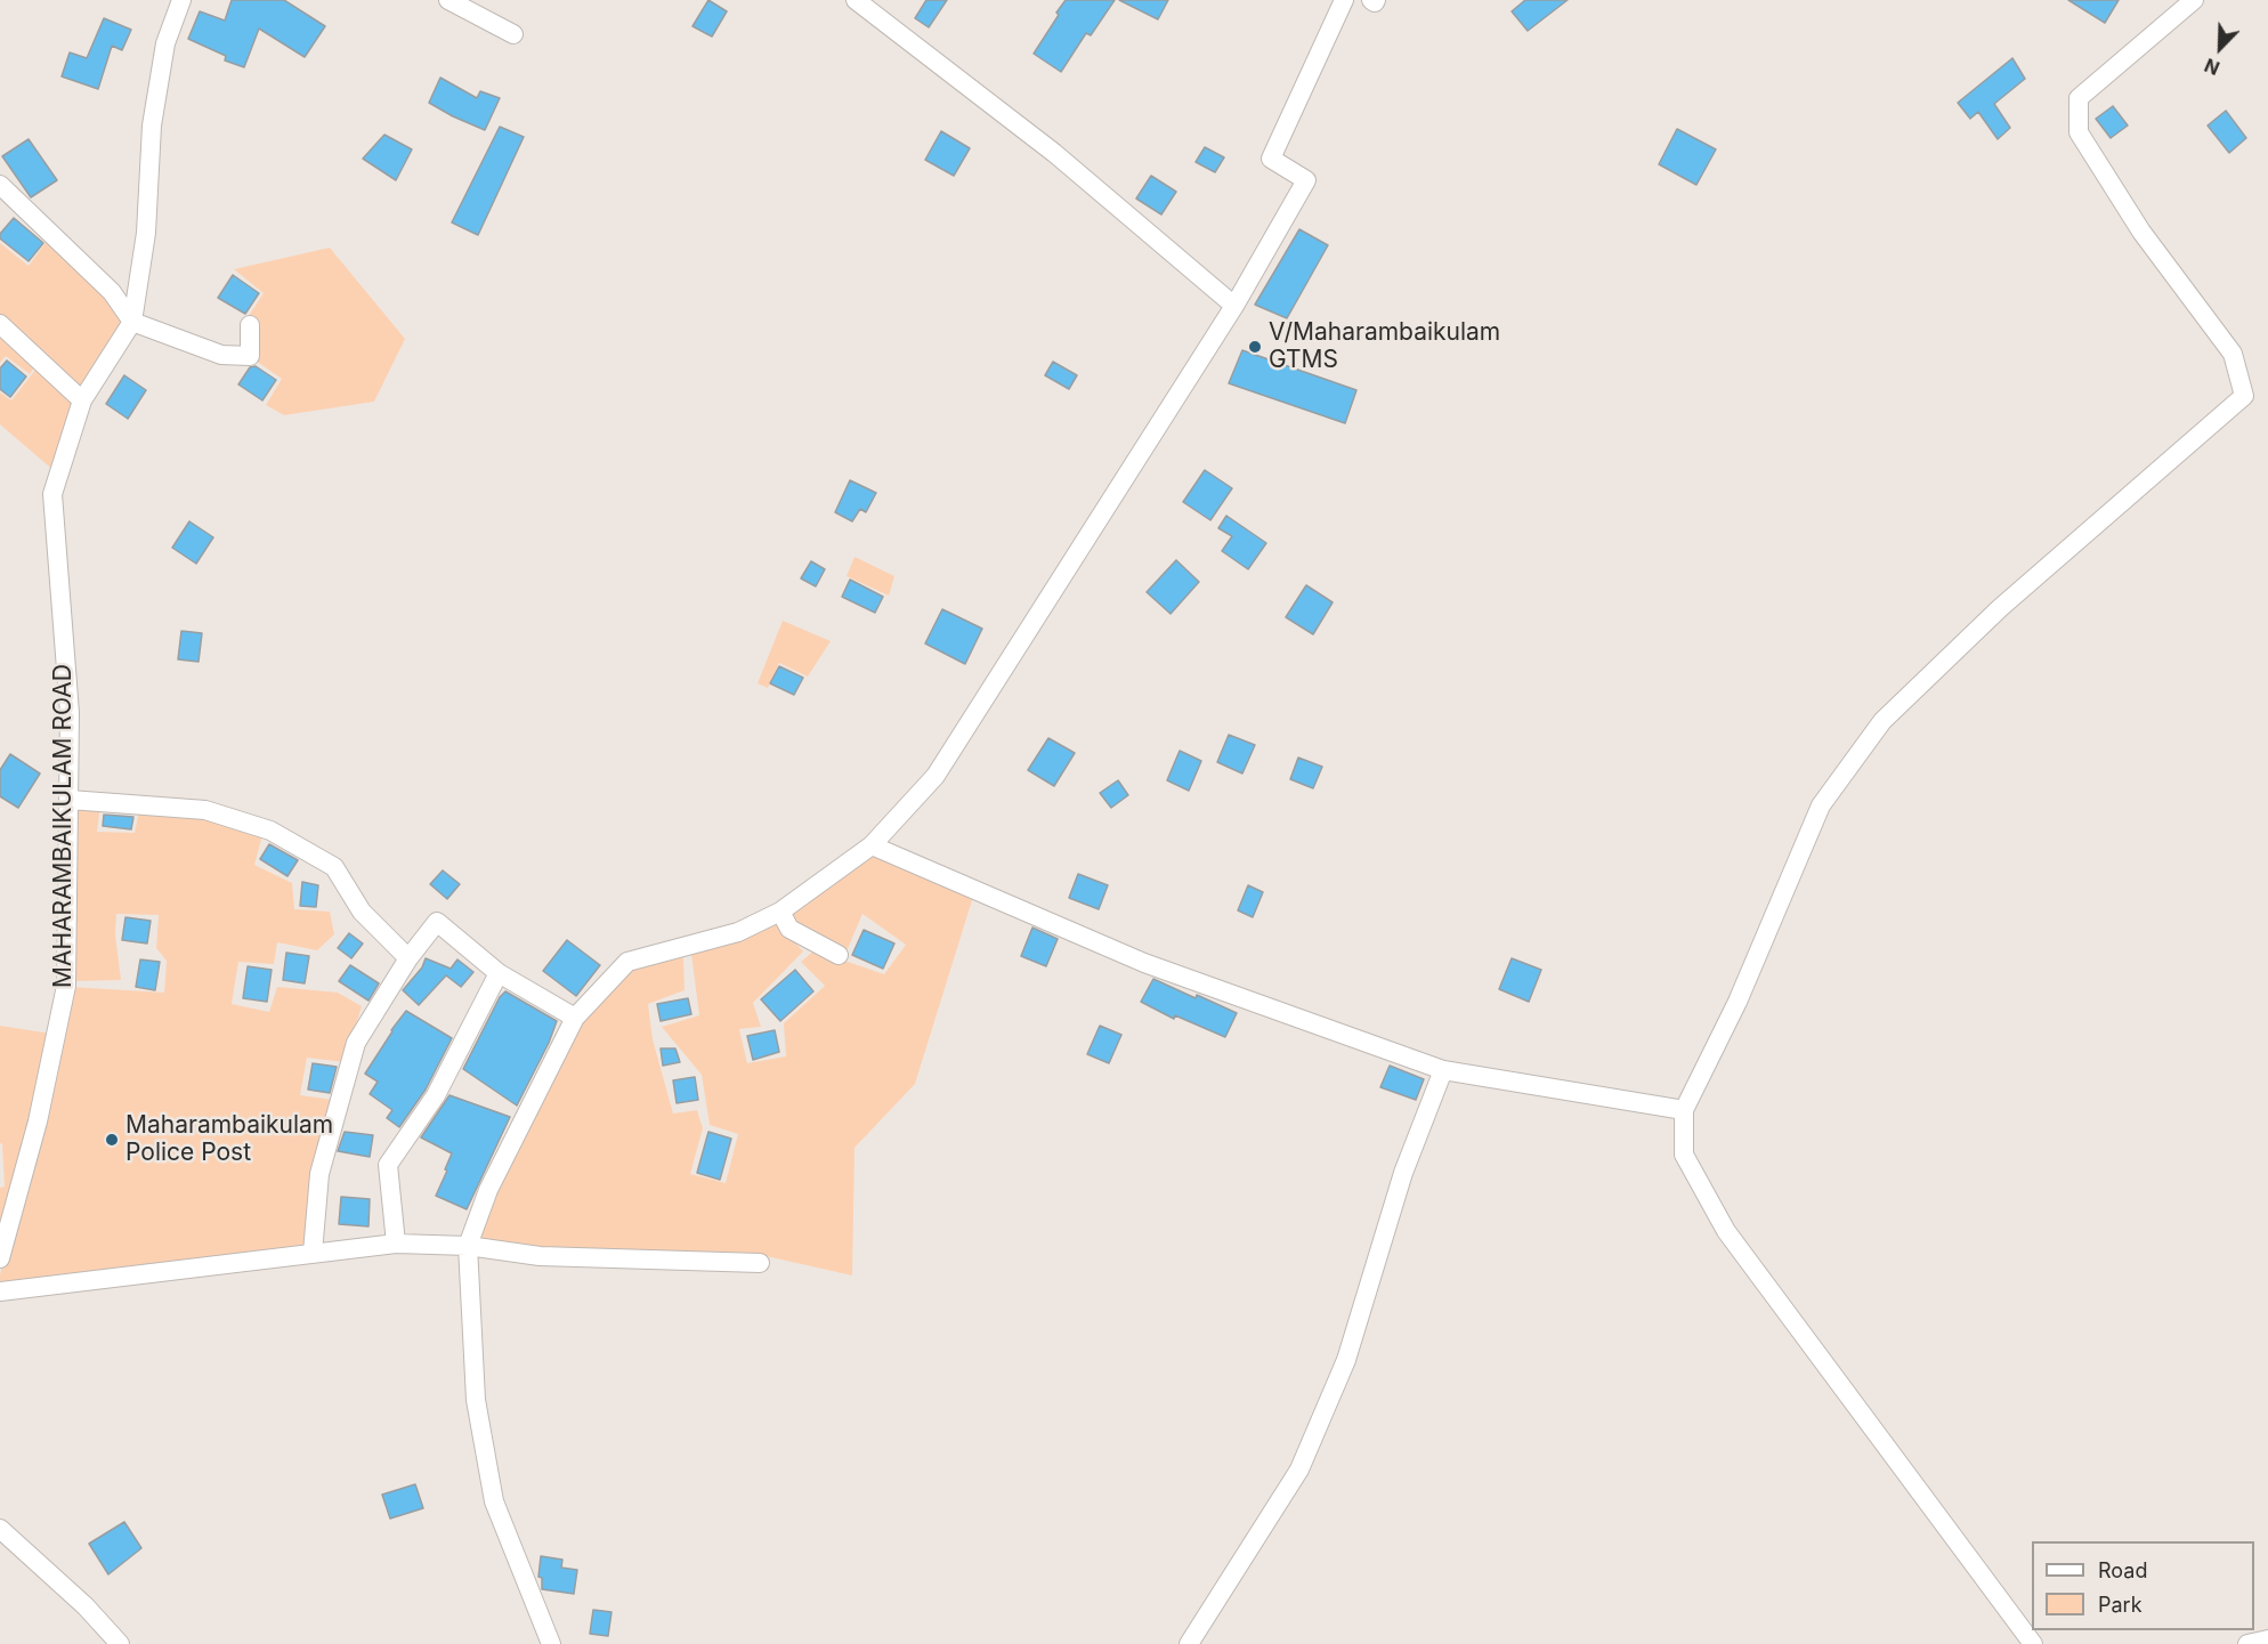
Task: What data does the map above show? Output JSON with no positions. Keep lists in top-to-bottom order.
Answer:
{
  "streets": {
    "street": ["MAHARAMBAIKULAM ROAD"]
  },
  "places": ["V/Maharambaikulam GTMS", "Maharambaikulam Police Post"],
  "legend": ["Road", "Park"],
  "north": "bottom left"
}
